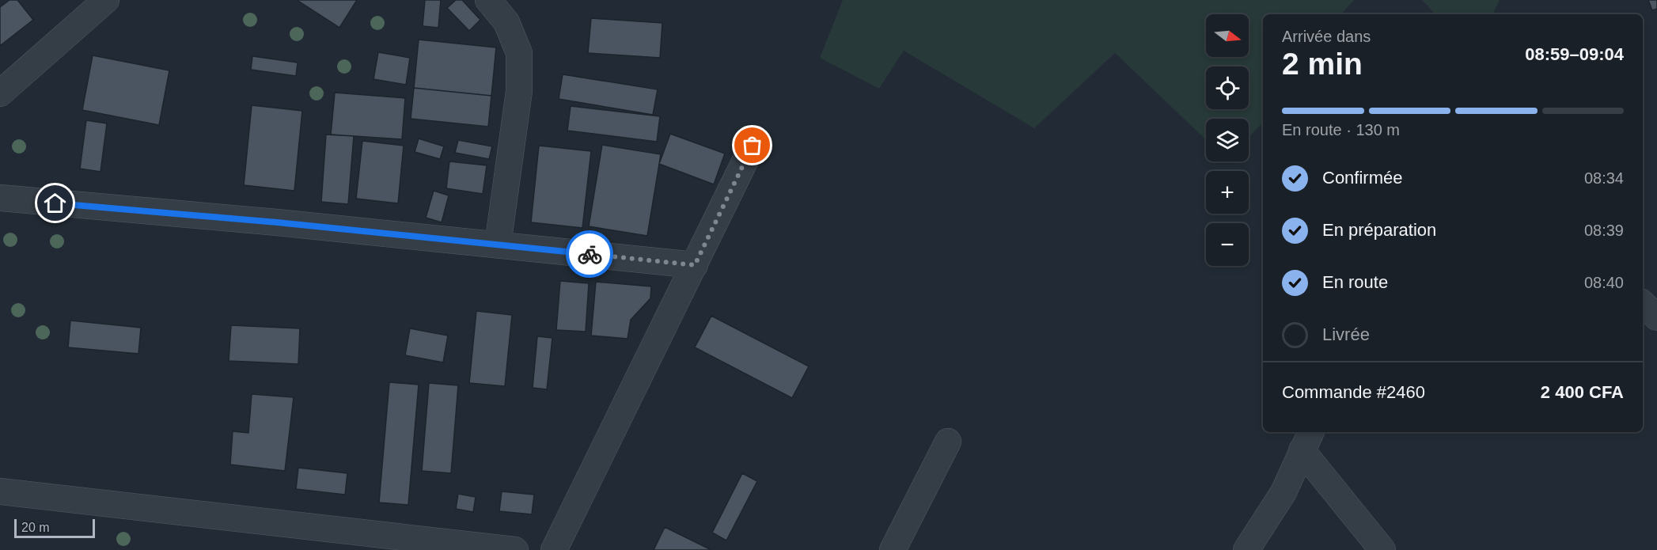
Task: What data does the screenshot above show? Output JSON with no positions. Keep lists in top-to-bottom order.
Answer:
{
  "scale_bar": "20 m",
  "north": "right",
  "page": {
    "map_buttons": ["+", "−"],
    "heading": ["2 min", "Arrivée dans", "08:59–09:04"],
    "panel": ["Commande #2460", "2 400 CFA"],
    "bar": "En route · 130 m",
    "list": [
      ["Confirmée", "08:34"],
      ["En préparation", "08:39"],
      ["En route", "08:40"],
      "Livrée"
    ],
    "scale": "20 m"
  }
}
